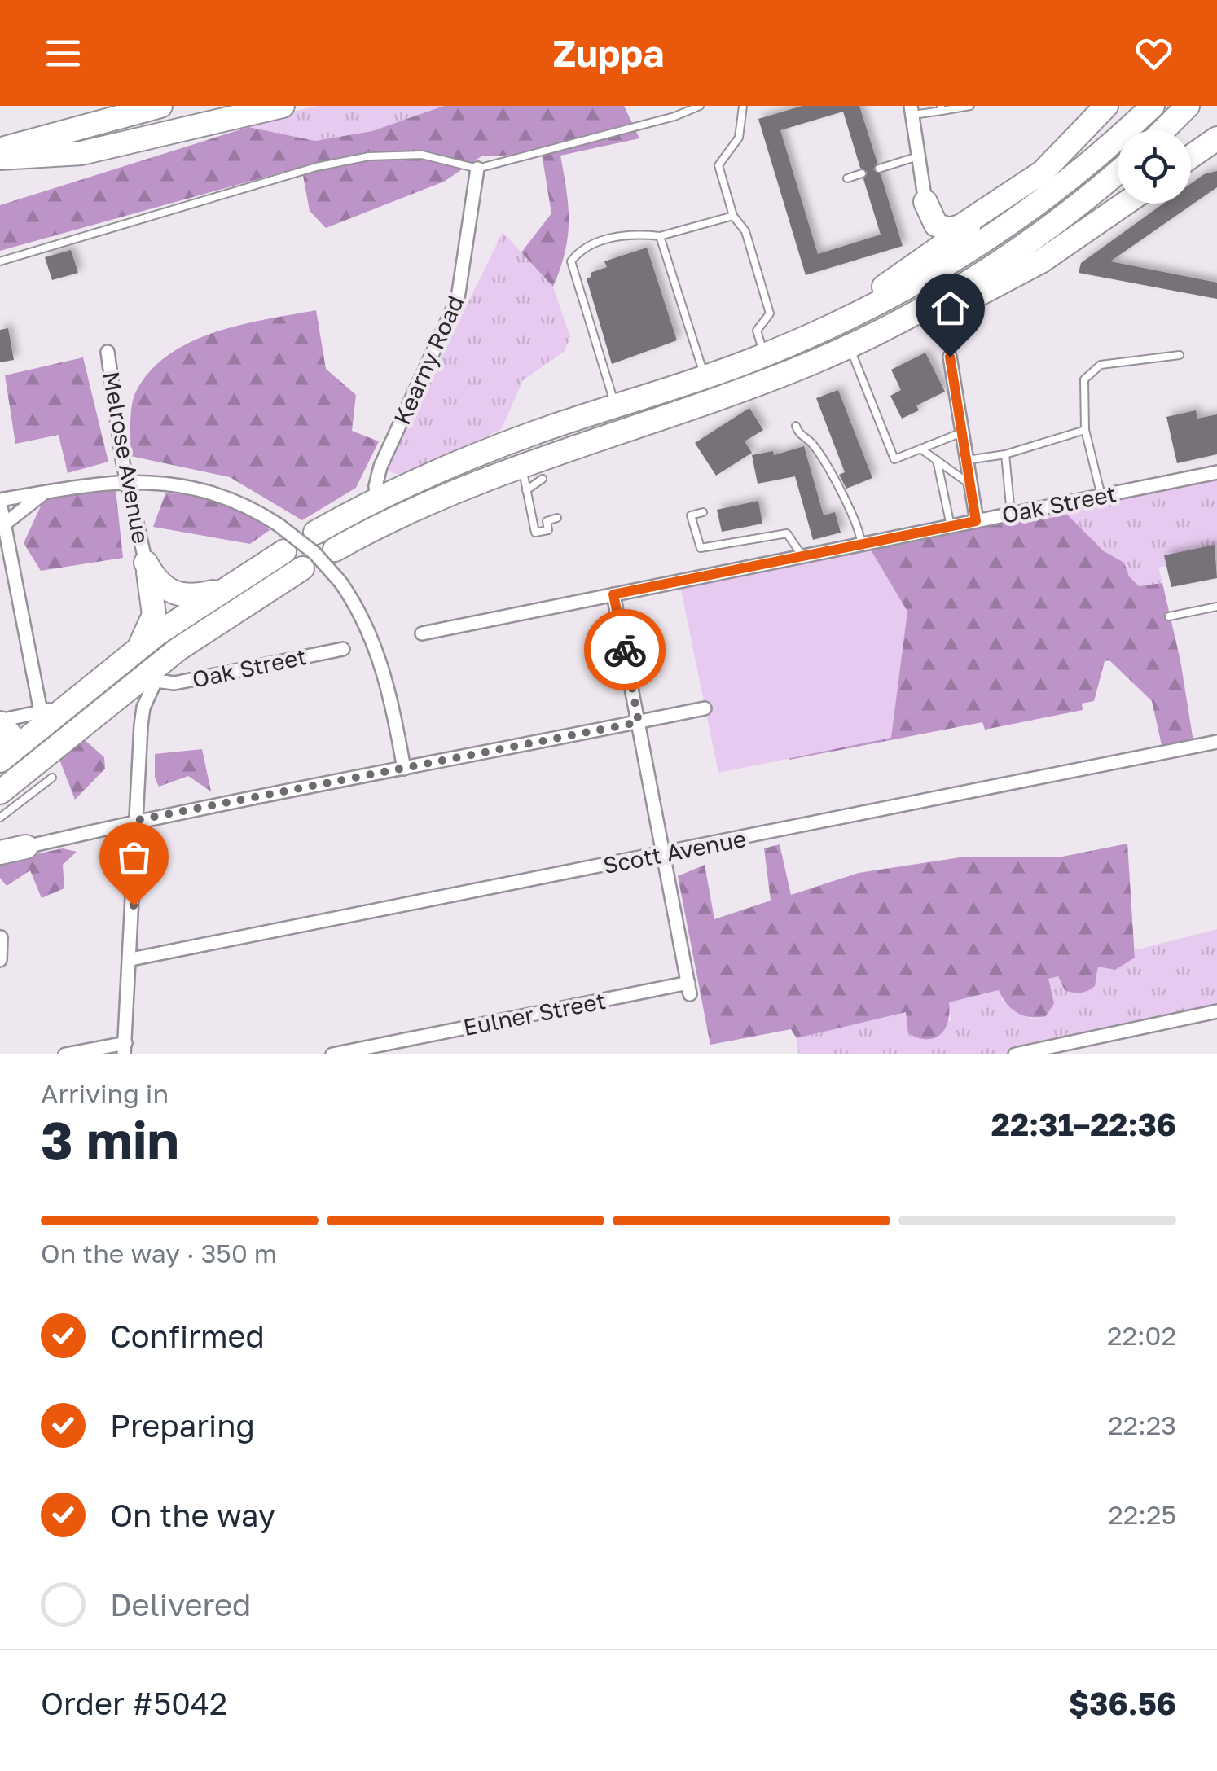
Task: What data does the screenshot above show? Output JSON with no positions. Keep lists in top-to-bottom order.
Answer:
{
  "streets": {
    "street": [
      "Kearny Road",
      "Melrose Avenue",
      "Oak Street",
      "Scott Avenue",
      "Eulner Street"
    ]
  },
  "crossings": [
    ["Scott Avenue", "Eulner Street"]
  ],
  "page": {
    "header": "Zuppa",
    "heading": ["3 min", "Arriving in", "22:31–22:36"],
    "panel": ["Order #5042", "$36.56"],
    "bar": "On the way · 350 m",
    "list": [
      ["Confirmed", "22:02"],
      ["Preparing", "22:23"],
      ["On the way", "22:25"],
      "Delivered"
    ]
  }
}
